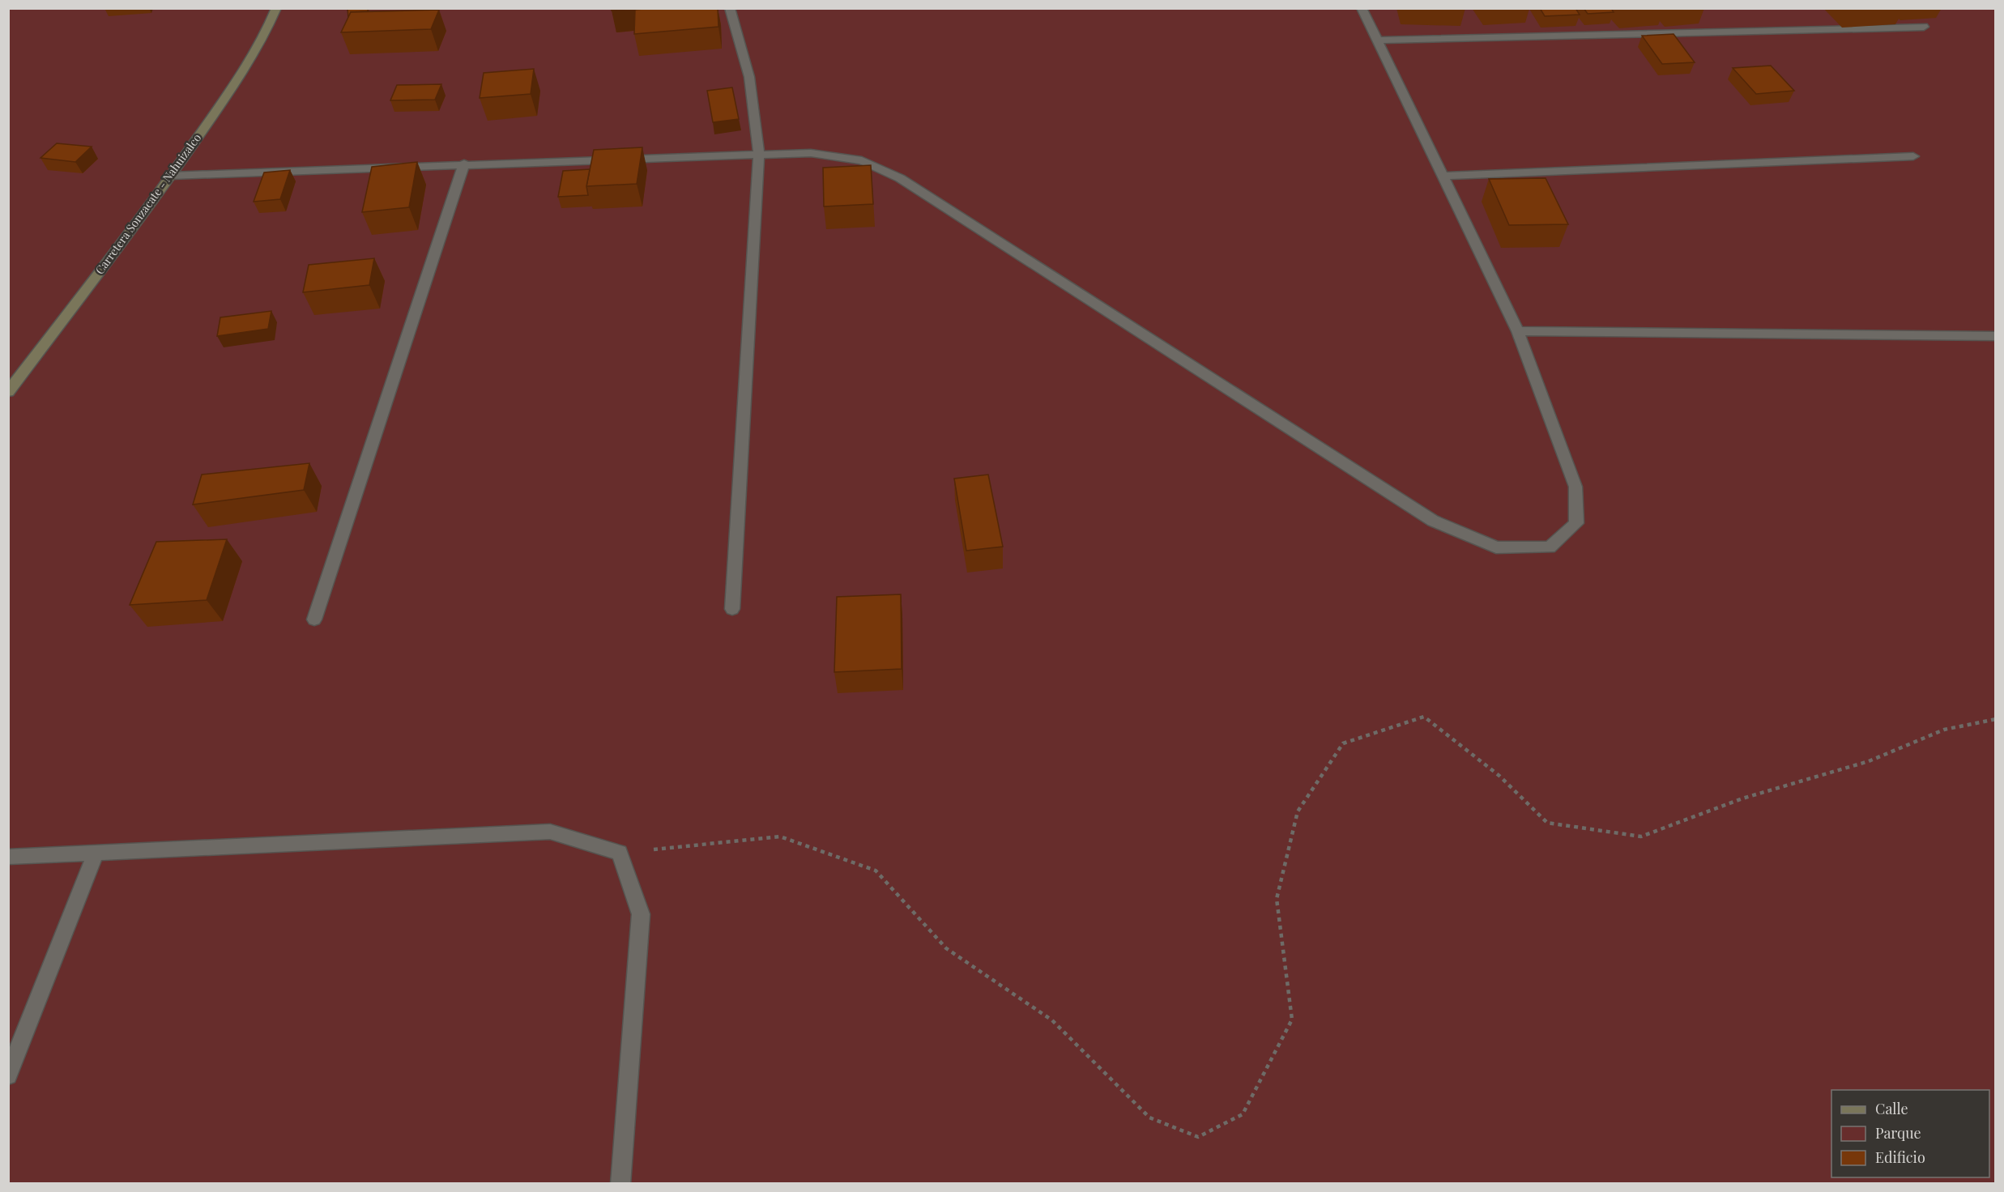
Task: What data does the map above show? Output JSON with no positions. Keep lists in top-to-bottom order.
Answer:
{
  "streets": {
    "street": ["Carretera Sonzacate - Nahuizalco"]
  },
  "legend": ["Calle", "Parque", "Edificio"]
}
